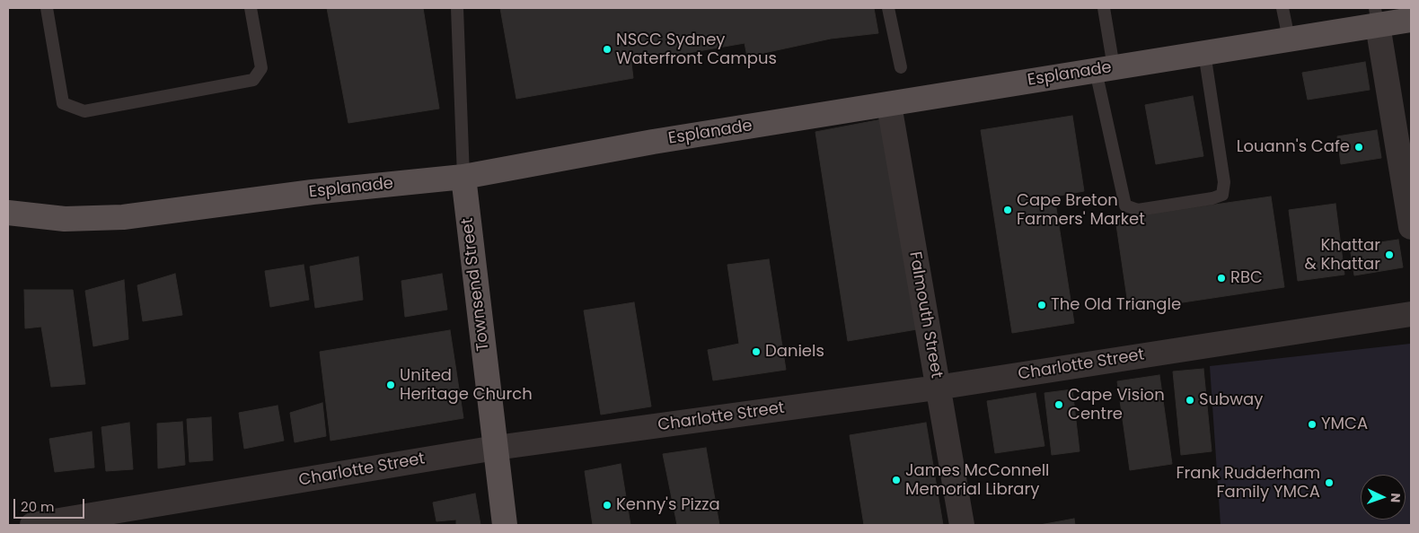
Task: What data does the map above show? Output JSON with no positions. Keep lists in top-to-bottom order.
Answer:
{
  "streets": {
    "main road": ["Esplanade", "Townsend Street"],
    "street": ["Falmouth Street", "Charlotte Street"]
  },
  "crossings": [
    ["Esplanade", "Townsend Street"],
    ["Esplanade", "Falmouth Street"],
    ["Townsend Street", "Charlotte Street"],
    ["Falmouth Street", "Charlotte Street"]
  ],
  "places": [
    "NSCC Sydney Waterfront Campus",
    "Louann's Cafe",
    "Cape Breton Farmers' Market",
    "Khattar & Khattar",
    "RBC",
    "The Old Triangle",
    "Daniels",
    "United Heritage Church",
    "Subway",
    "Cape Vision Centre",
    "YMCA",
    "James McConnell Memorial Library",
    "Frank Rudderham Family YMCA",
    "Kenny's Pizza"
  ],
  "scale_bar": "20 m",
  "north": "right"
}
